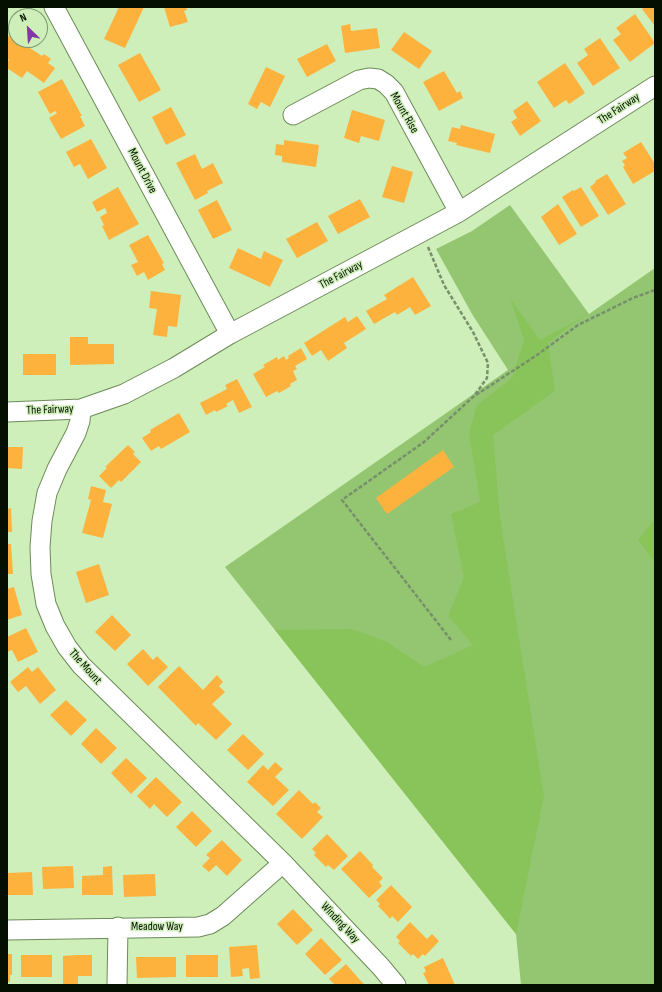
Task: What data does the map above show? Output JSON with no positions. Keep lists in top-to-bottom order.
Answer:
{
  "streets": {
    "street": [
      "The Fairway",
      "Mount Rise",
      "Mount Drive",
      "The Mount",
      "Winding Way",
      "Meadow Way"
    ]
  },
  "crossings": [
    ["The Fairway", "Mount Rise"],
    ["The Fairway", "Mount Drive"],
    ["The Fairway", "The Mount"],
    ["The Mount", "Winding Way"],
    ["The Mount", "Meadow Way"],
    ["Winding Way", "Meadow Way"]
  ],
  "north": "top left"
}
